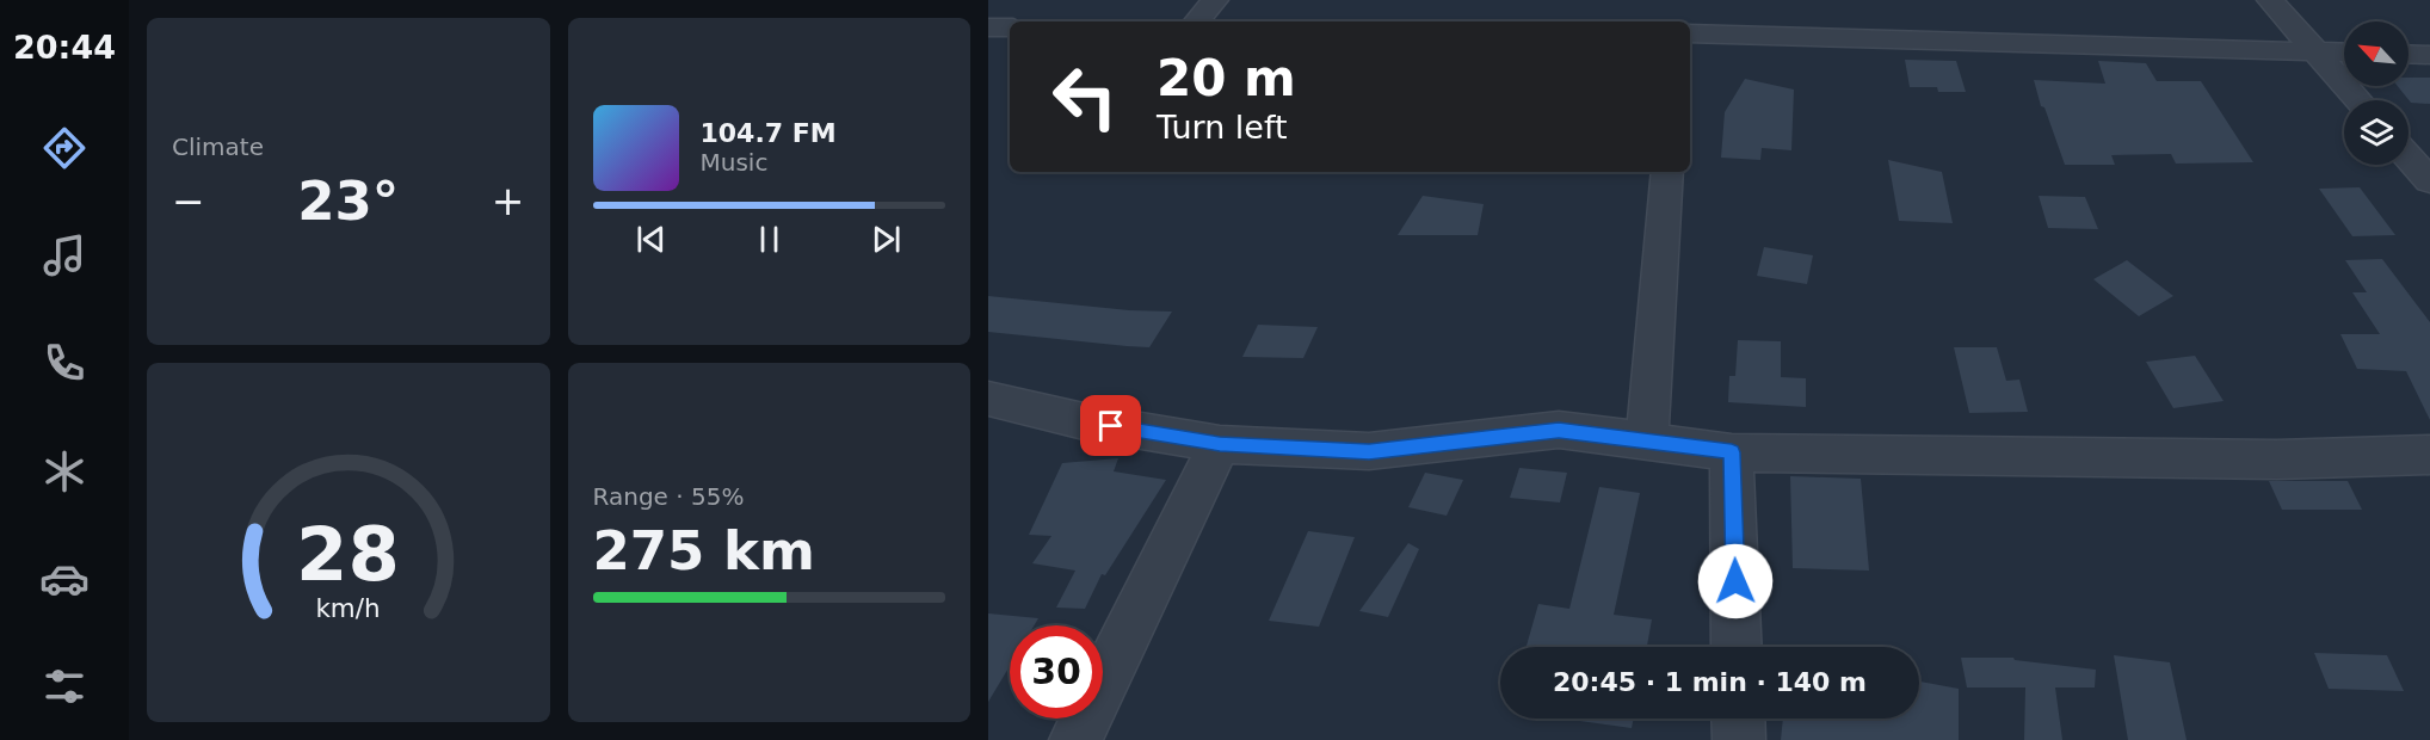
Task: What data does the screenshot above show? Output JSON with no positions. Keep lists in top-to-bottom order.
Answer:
{
  "north": "top left",
  "page": {
    "tabs": "20:44",
    "tile": [
      "Climate",
      ["Range · 55%", "275 km"]
    ],
    "turn": ["20 m", "Turn left"],
    "song": ["104.7 FM", "Music"],
    "heat": ["−", "23°", "+"],
    "limit": "30",
    "trip": "20:45 · 1 min · 140 m",
    "gauge": ["28", "km/h"]
  }
}
